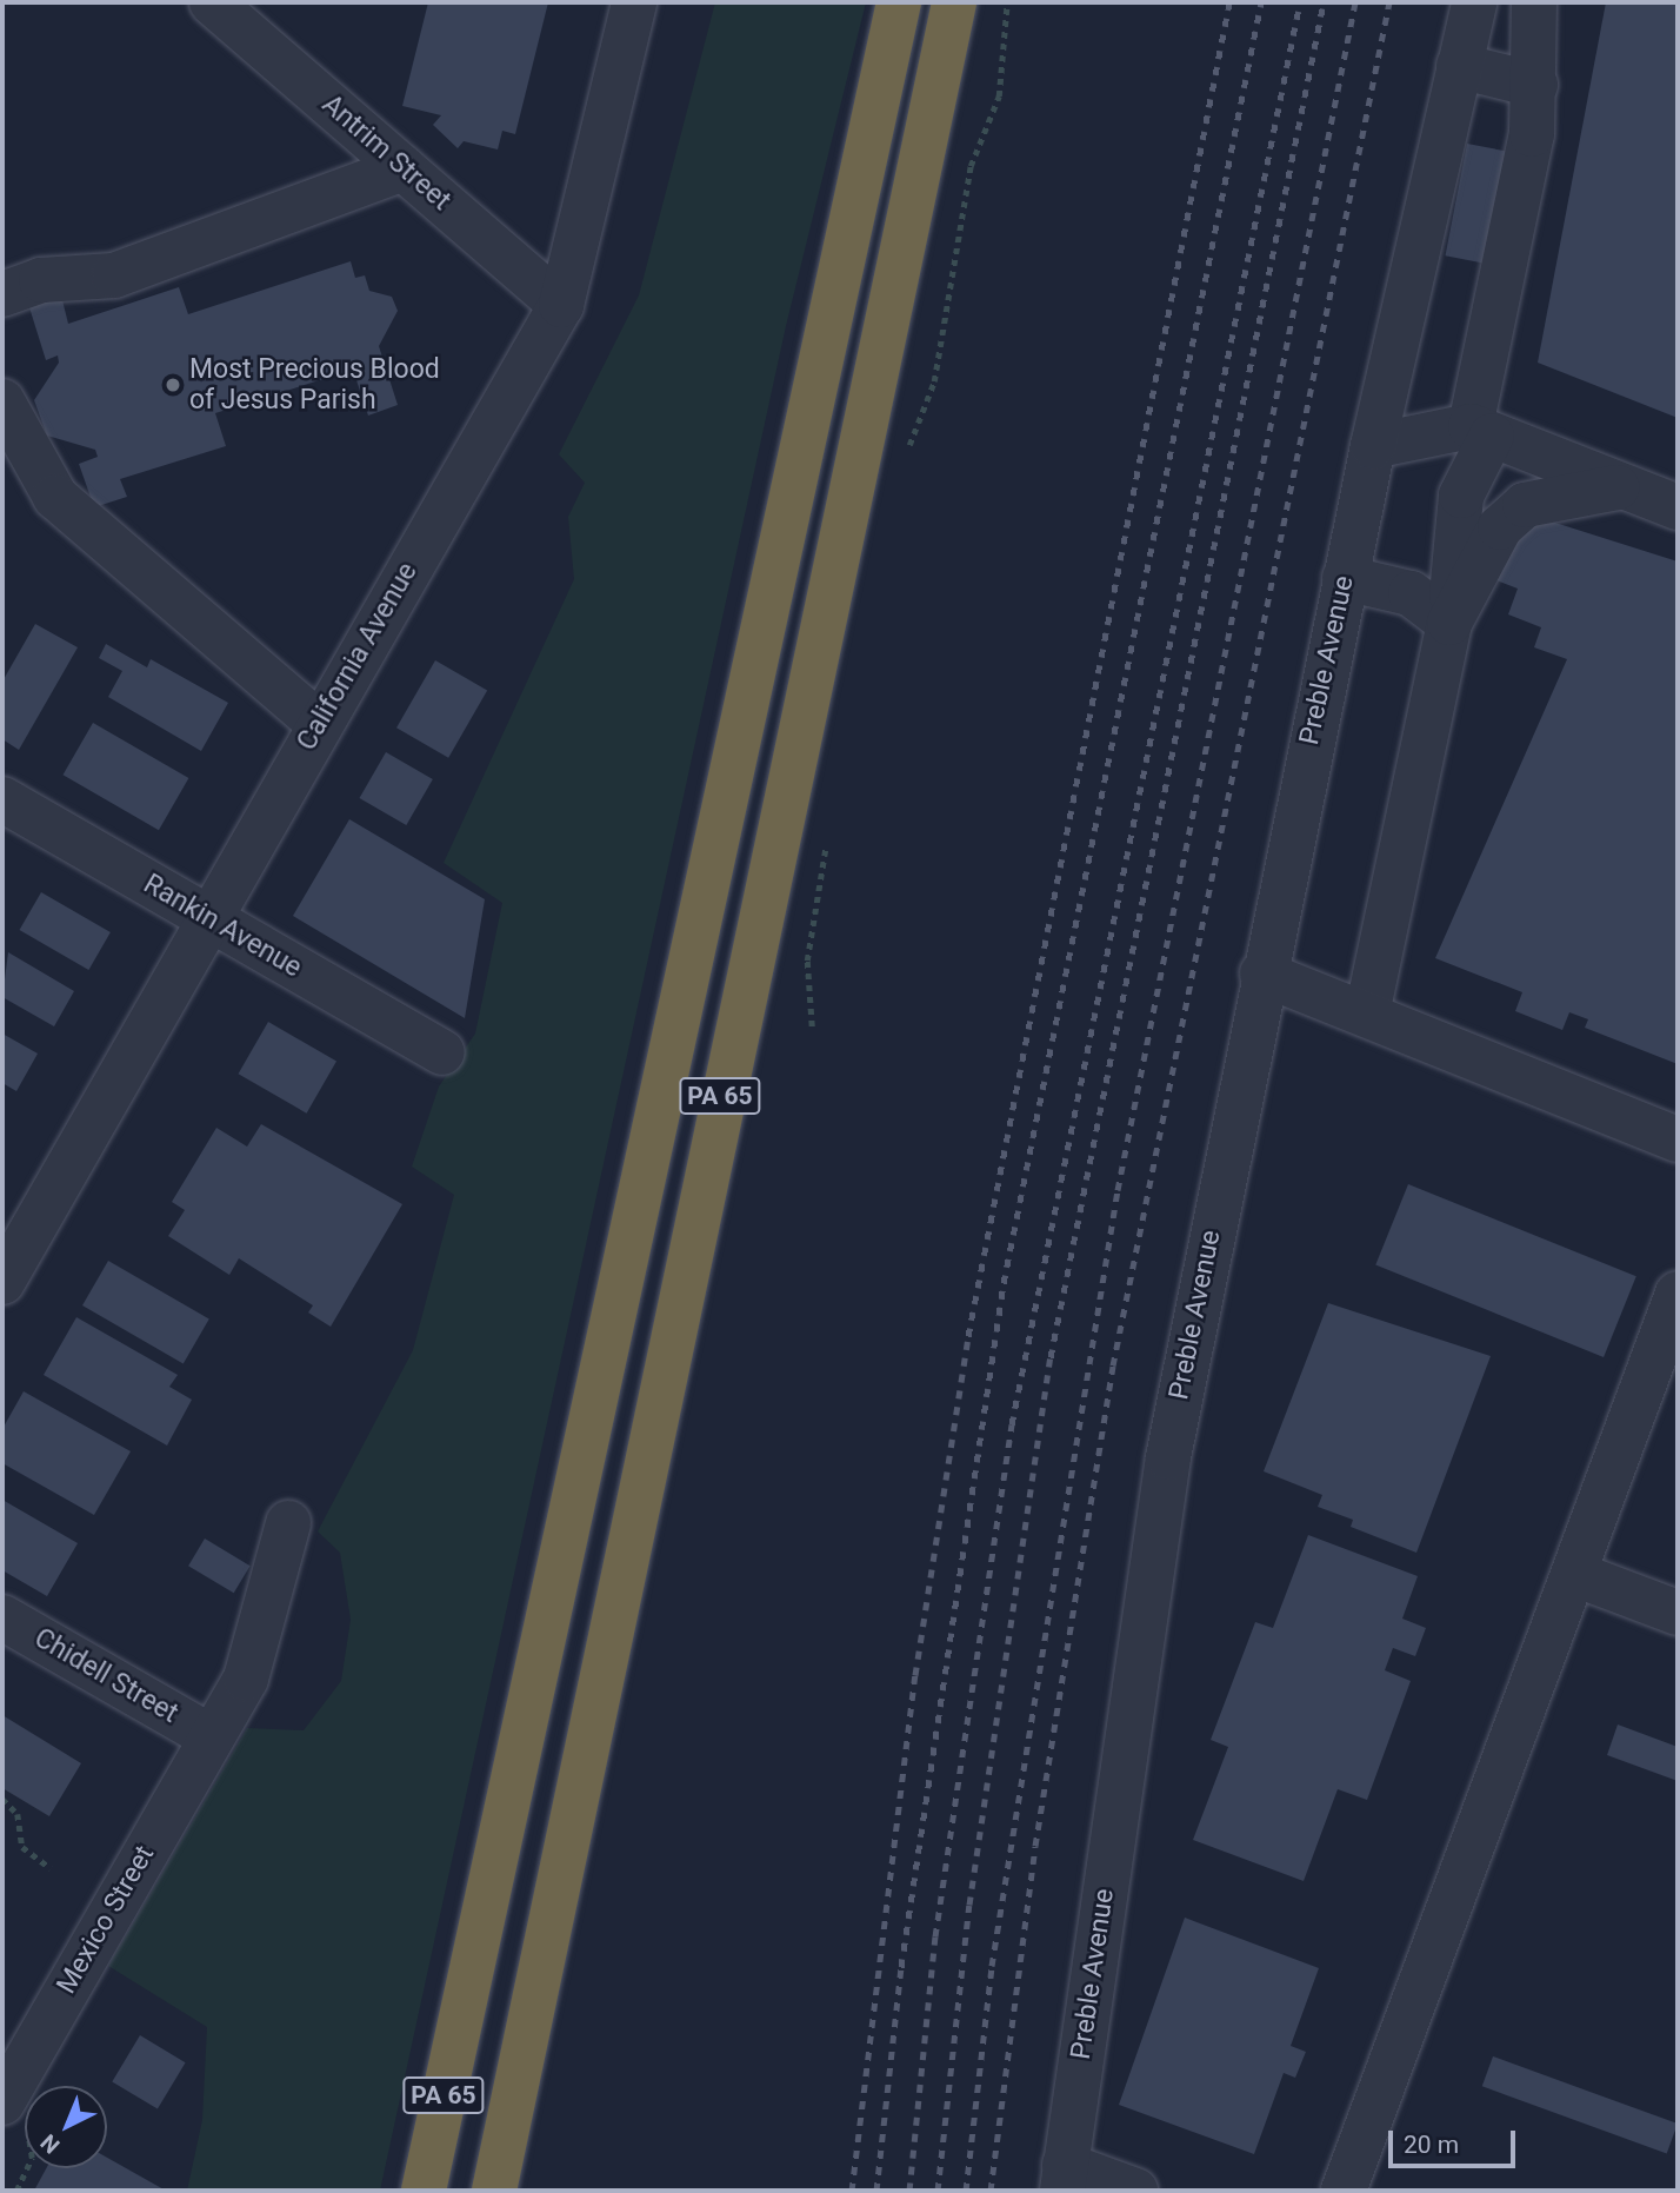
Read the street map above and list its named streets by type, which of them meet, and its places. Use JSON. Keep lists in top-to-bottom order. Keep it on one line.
{"streets":{"highway":["PA 65"],"street":["Antrim Street","California Avenue","Preble Avenue","Rankin Avenue","Chidell Street","Mexico Street"]},"crossings":[["Antrim Street","California Avenue"],["California Avenue","Rankin Avenue"],["Chidell Street","Mexico Street"]],"places":["Most Precious Blood of Jesus Parish"],"scale_bar":"20 m","north":"bottom left"}
